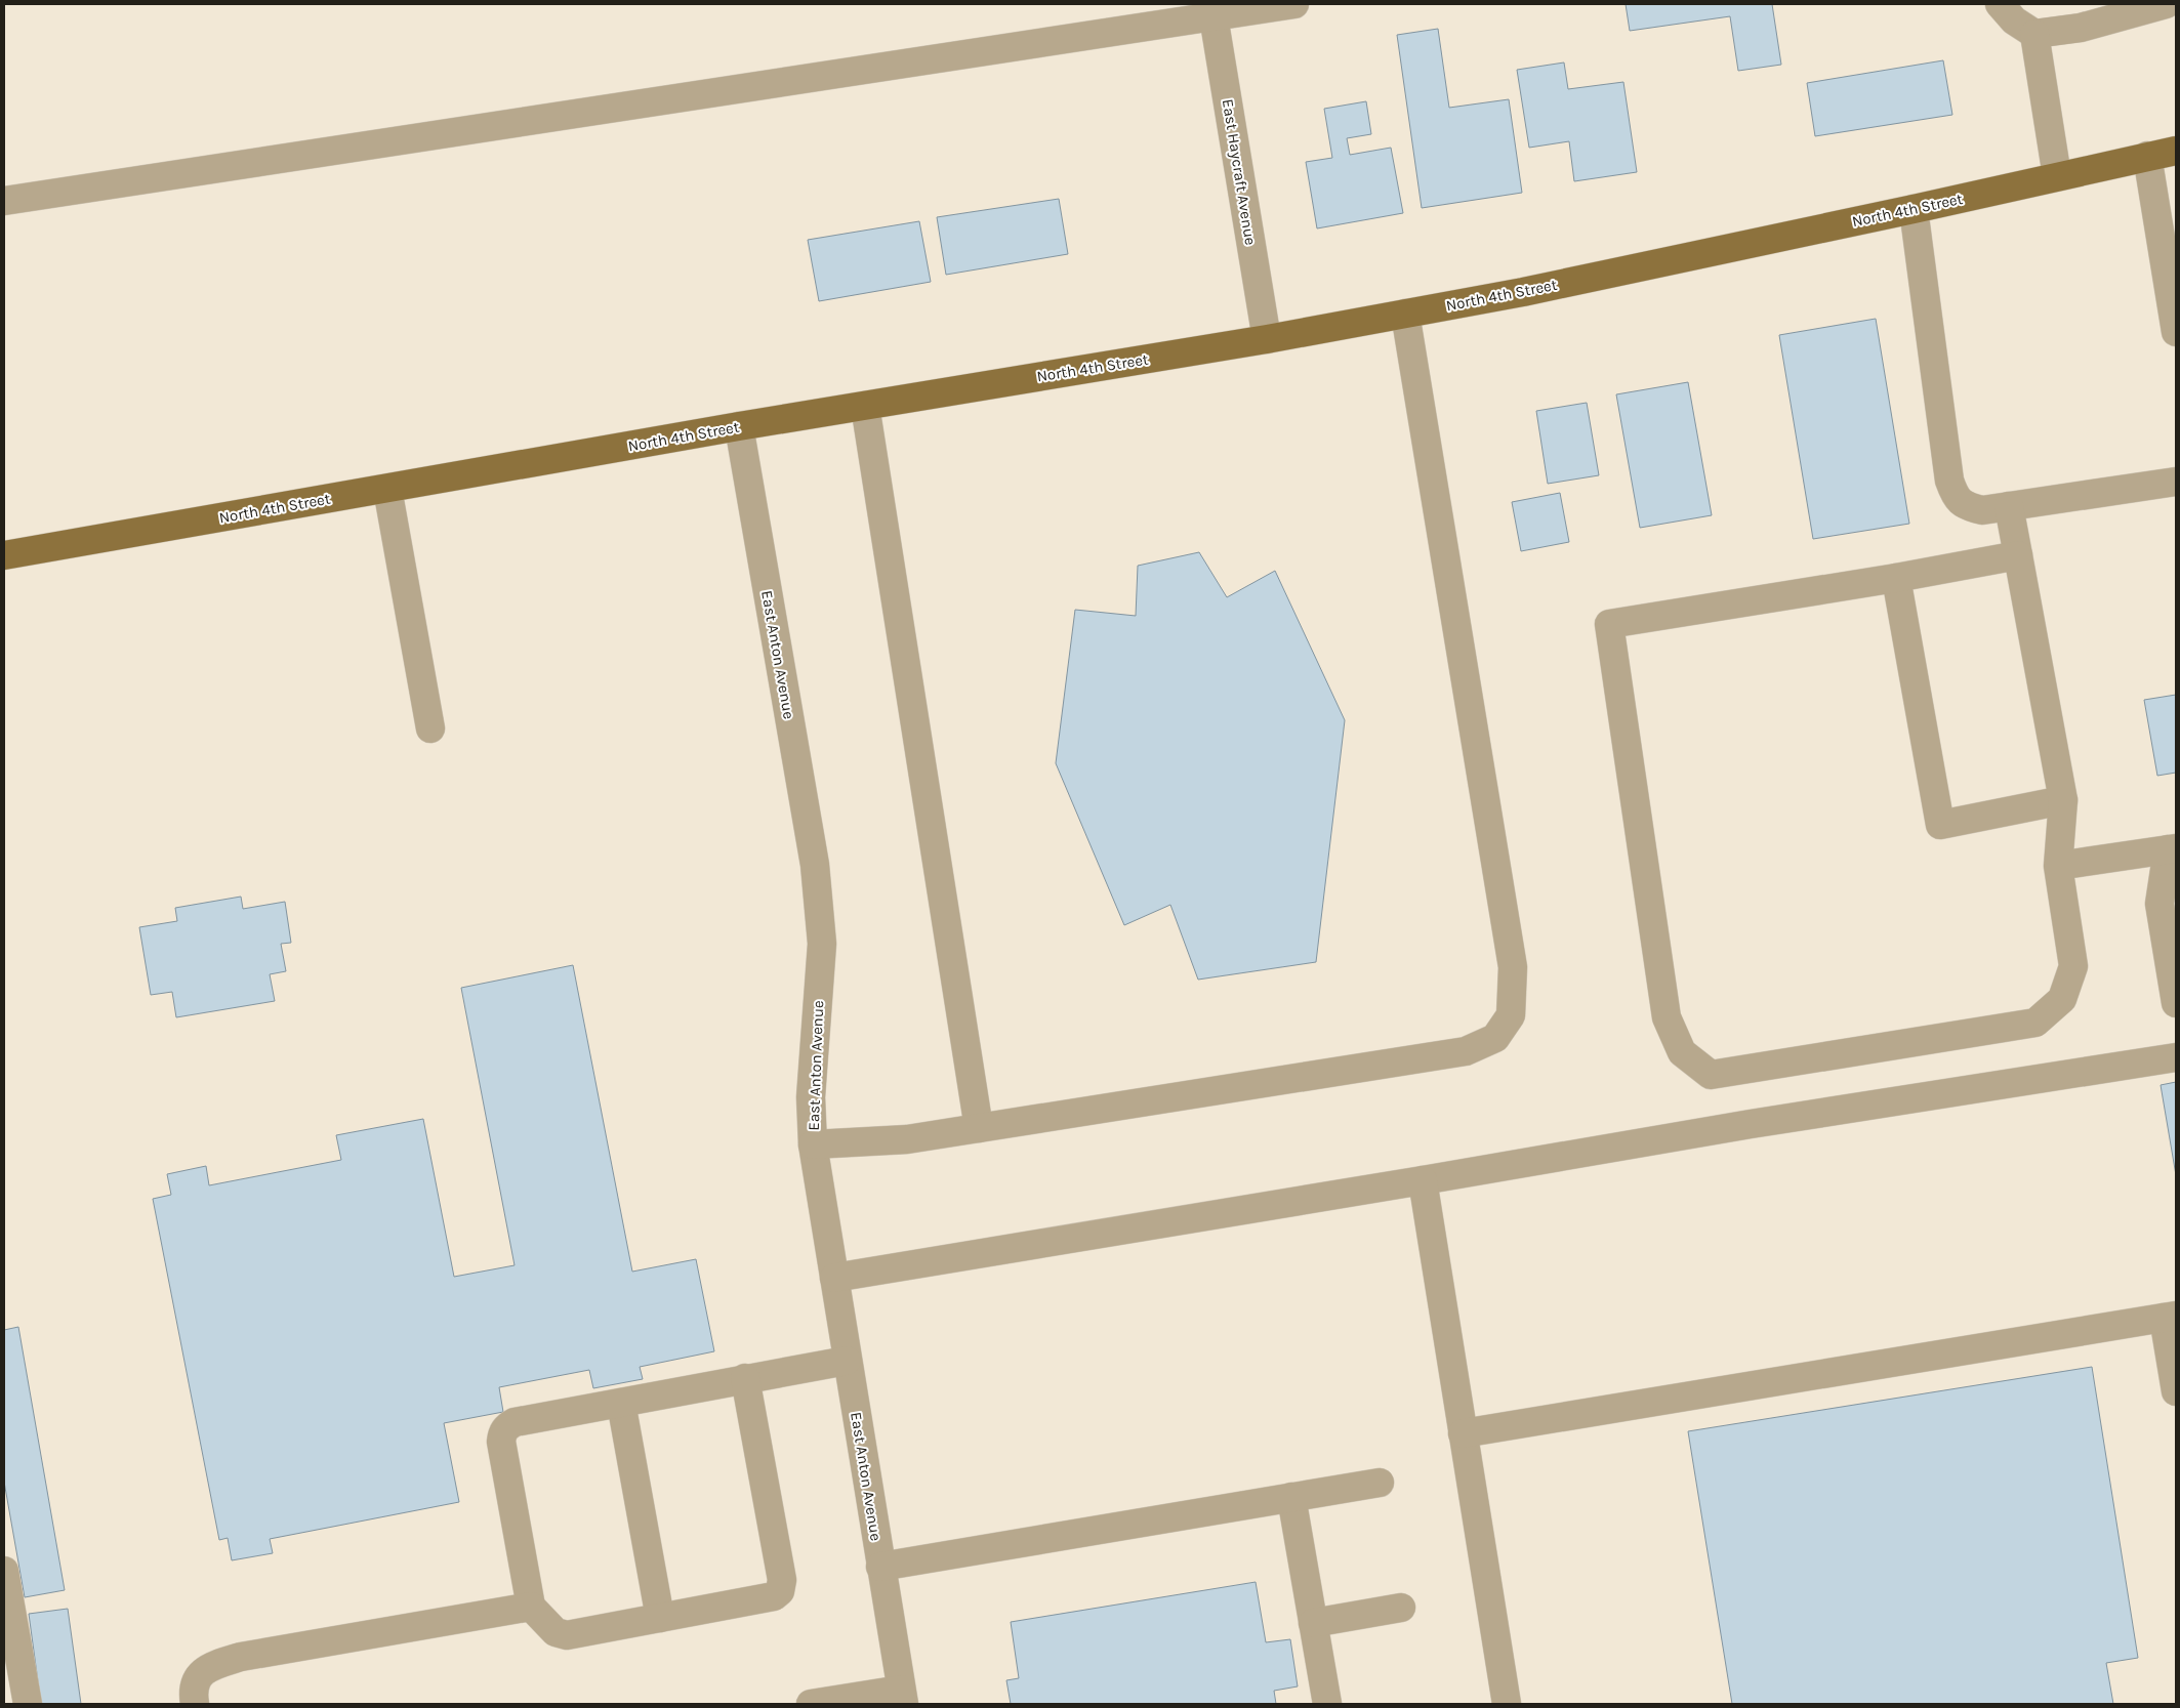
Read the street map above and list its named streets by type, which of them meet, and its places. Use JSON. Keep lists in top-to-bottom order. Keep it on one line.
{"streets":{"main road":["North 4th Street"],"street":["East Haycraft Avenue","East Anton Avenue"]},"crossings":[["East Haycraft Avenue","North 4th Street"],["North 4th Street","East Anton Avenue"]]}
